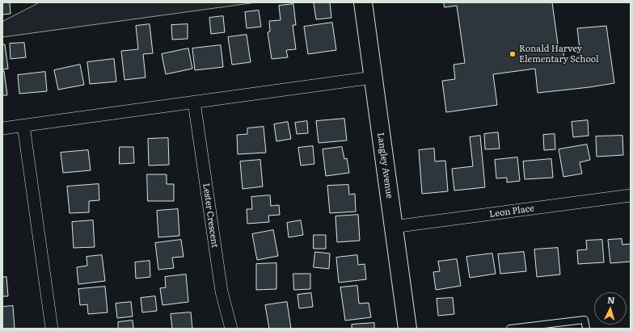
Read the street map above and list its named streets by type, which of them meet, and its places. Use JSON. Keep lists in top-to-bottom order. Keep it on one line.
{"streets":{"street":["Langley Avenue","Leon Place","Lester Crescent"]},"crossings":[["Langley Avenue","Leon Place"]],"places":["Ronald Harvey Elementary School"],"north":"top"}
